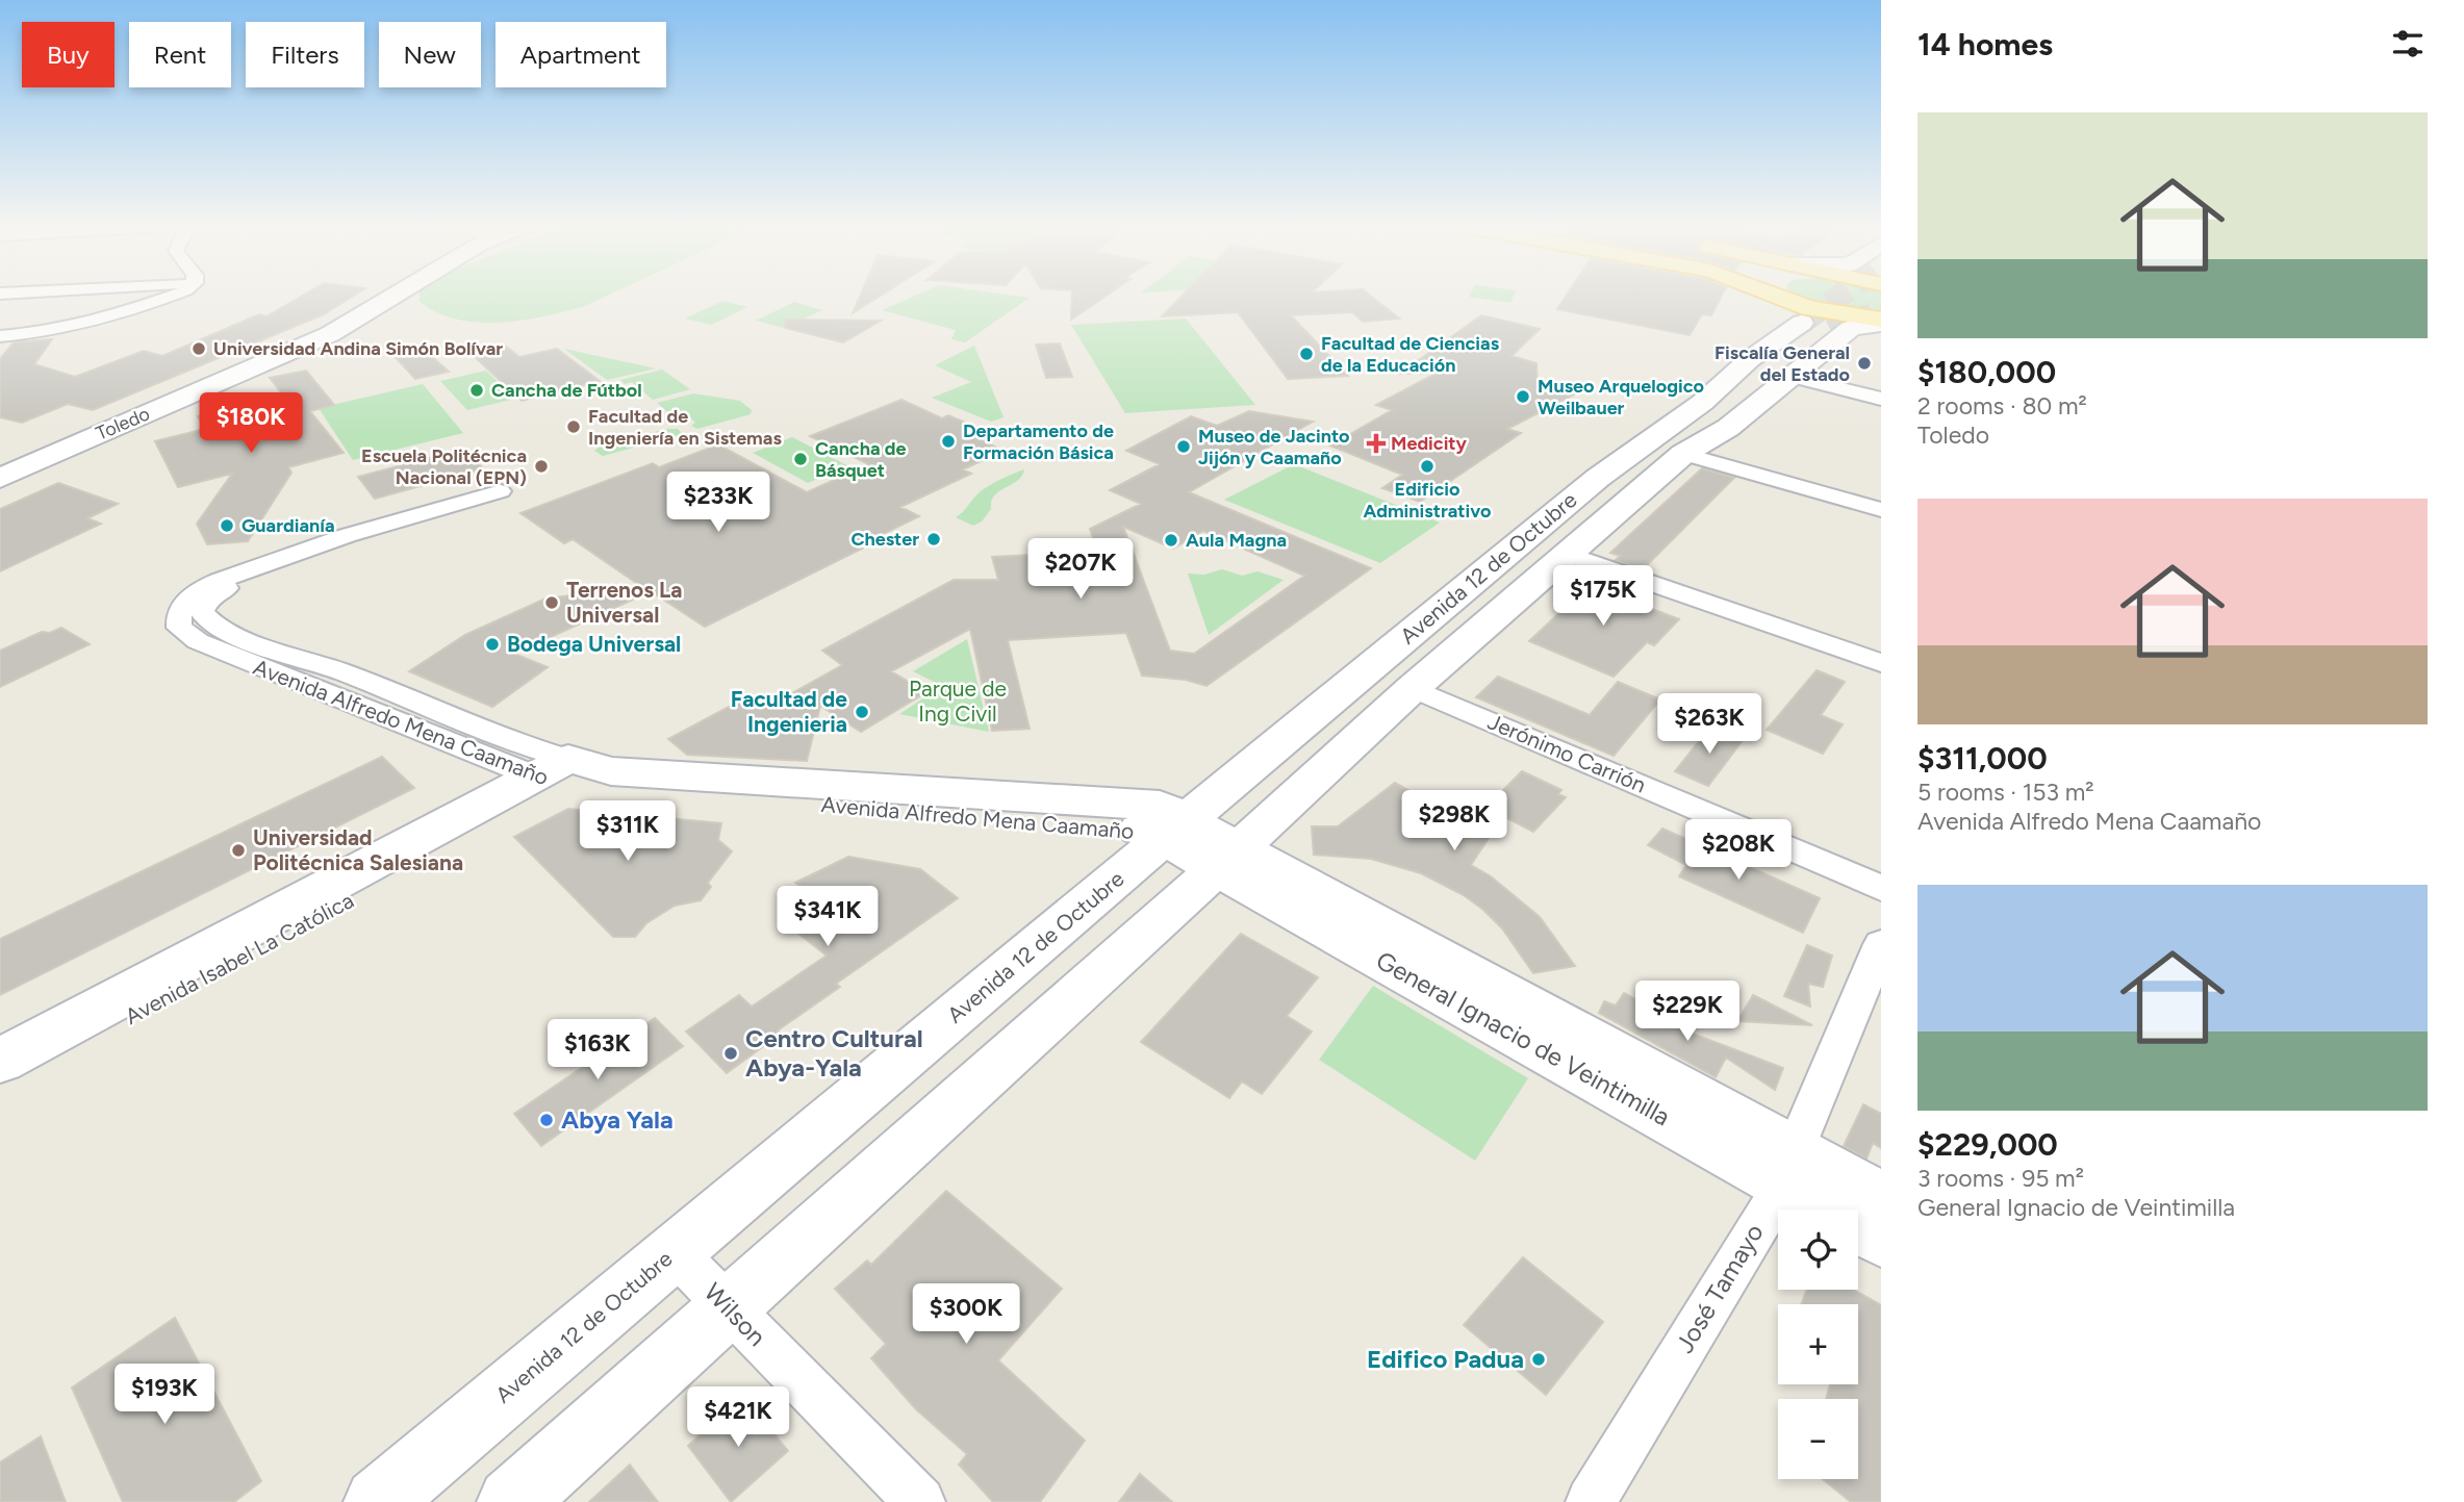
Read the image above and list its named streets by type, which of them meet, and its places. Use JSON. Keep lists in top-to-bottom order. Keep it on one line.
{"streets":{"main road":["Toledo","Avenida 12 de Octubre","Avenida Alfredo Mena Caamaño","Avenida Isabel La Católica","General Ignacio de Veintimilla"],"street":["Jerónimo Carrión","José Tamayo","Wilson"]},"crossings":[["Avenida 12 de Octubre","Avenida Alfredo Mena Caamaño"],["Avenida 12 de Octubre","Jerónimo Carrión"],["Avenida 12 de Octubre","General Ignacio de Veintimilla"],["Avenida 12 de Octubre","Wilson"],["Avenida Alfredo Mena Caamaño","Avenida Isabel La Católica"],["Avenida Alfredo Mena Caamaño","General Ignacio de Veintimilla"],["General Ignacio de Veintimilla","José Tamayo"]],"parks":["Parque de Ing Civil"],"places":{"other":["Universidad Andina Simón Bolívar","Facultad de Ciencias de la Educación","Fiscalía General del Estado","Cancha de Fútbol","Museo Arquelogico Weilbauer","Facultad de Ingeniería en Sistemas","Departamento de Formación Básica","Museo de Jacinto Jijón y Caamaño","Cancha de Básquet","Escuela Politécnica Nacional (EPN)","Edificio Administrativo","Guardianía","Chester","Aula Magna","Terrenos La Universal","Bodega Universal","Facultad de Ingenieria","Universidad Politécnica Salesiana","Centro Cultural Abya-Yala","Abya Yala","Edifico Padua"],"health":["Medicity"]},"page":{"heading":"14 homes","chip":["Buy","Rent","Filters","New","Apartment"],"list":[{"name":"$180,000","note":"2 rooms · 80 m² · Toledo"},{"name":"$311,000","note":"5 rooms · 153 m² · Avenida Alfredo Mena Caamaño"},{"name":"$229,000","note":"3 rooms · 95 m² · General Ignacio de Veintimilla"}],"price":["$180K","$233K","$207K","$175K","$263K","$298K","$311K","$208K","$341K","$229K","$163K","$300K","$193K","$421K"],"map_buttons":["+","−"]}}
